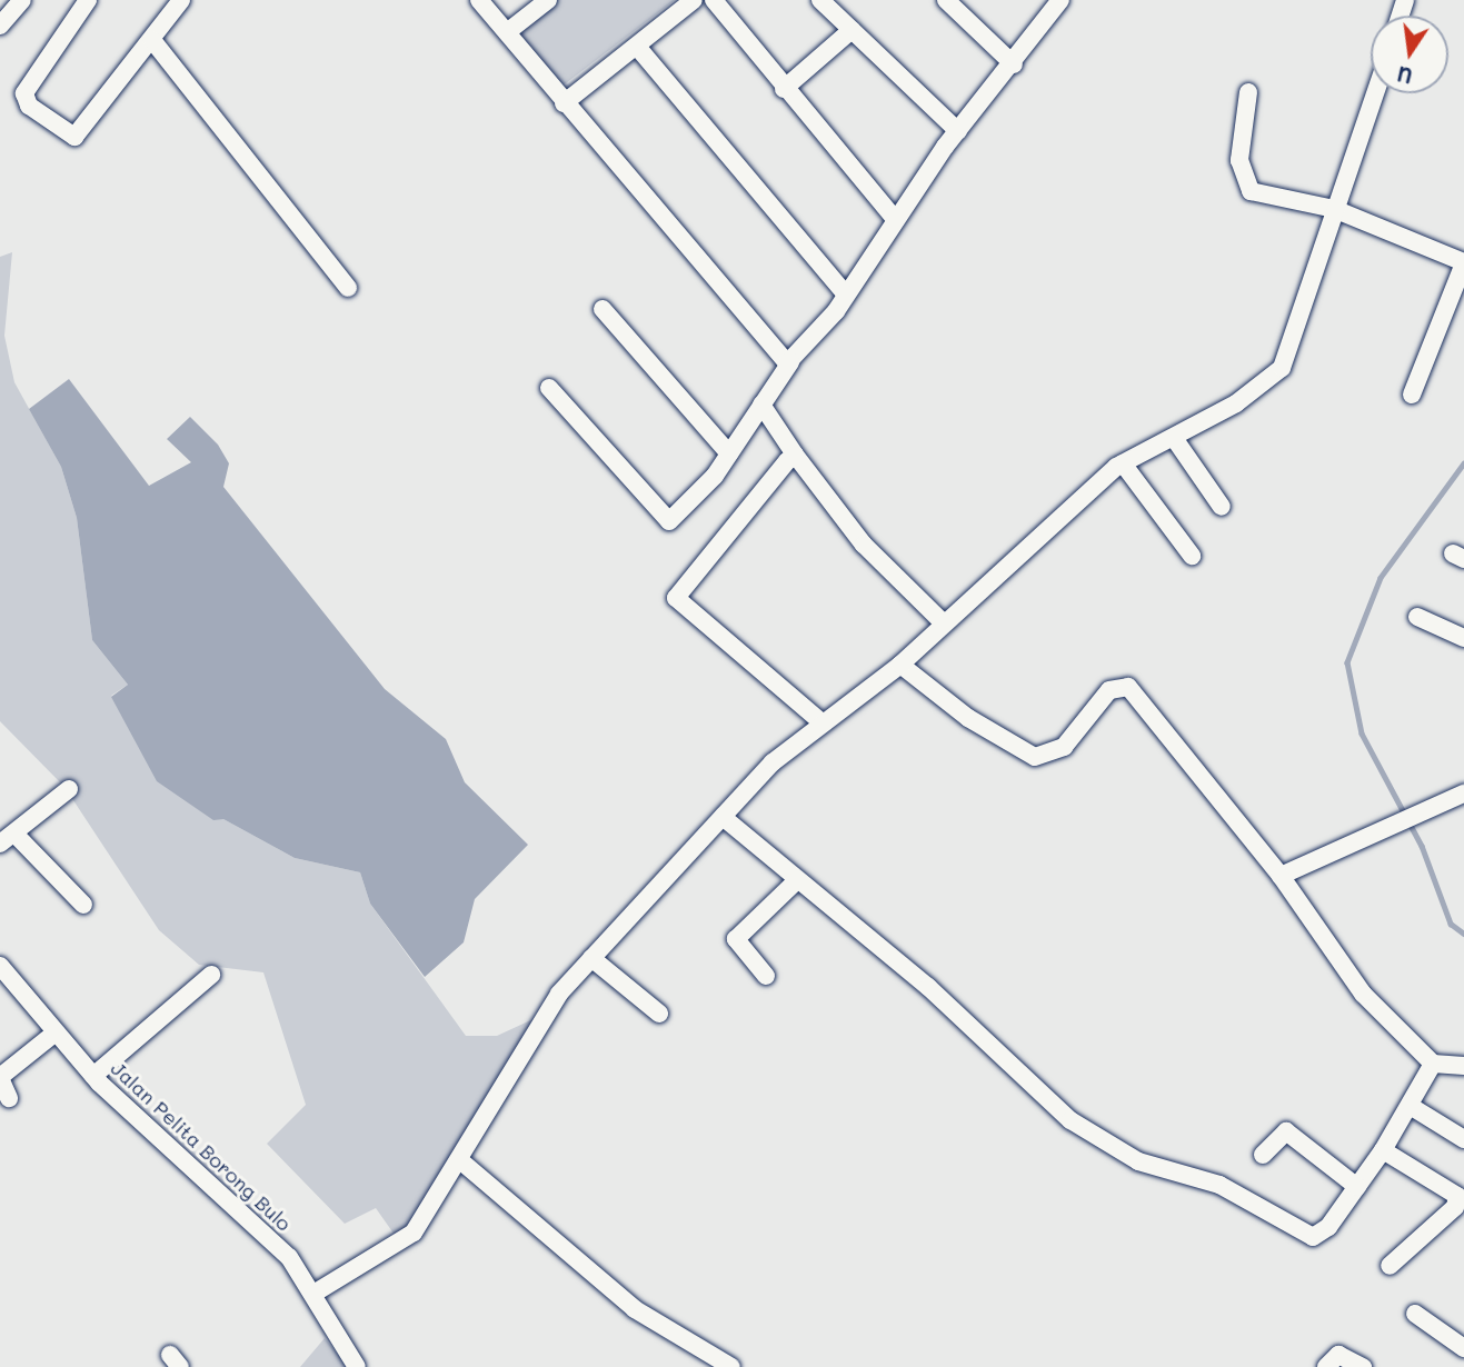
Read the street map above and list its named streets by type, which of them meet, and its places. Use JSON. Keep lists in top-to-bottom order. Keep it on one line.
{"streets":{"street":["Jalan Pelita Borong Bulo"]},"north":"bottom"}
